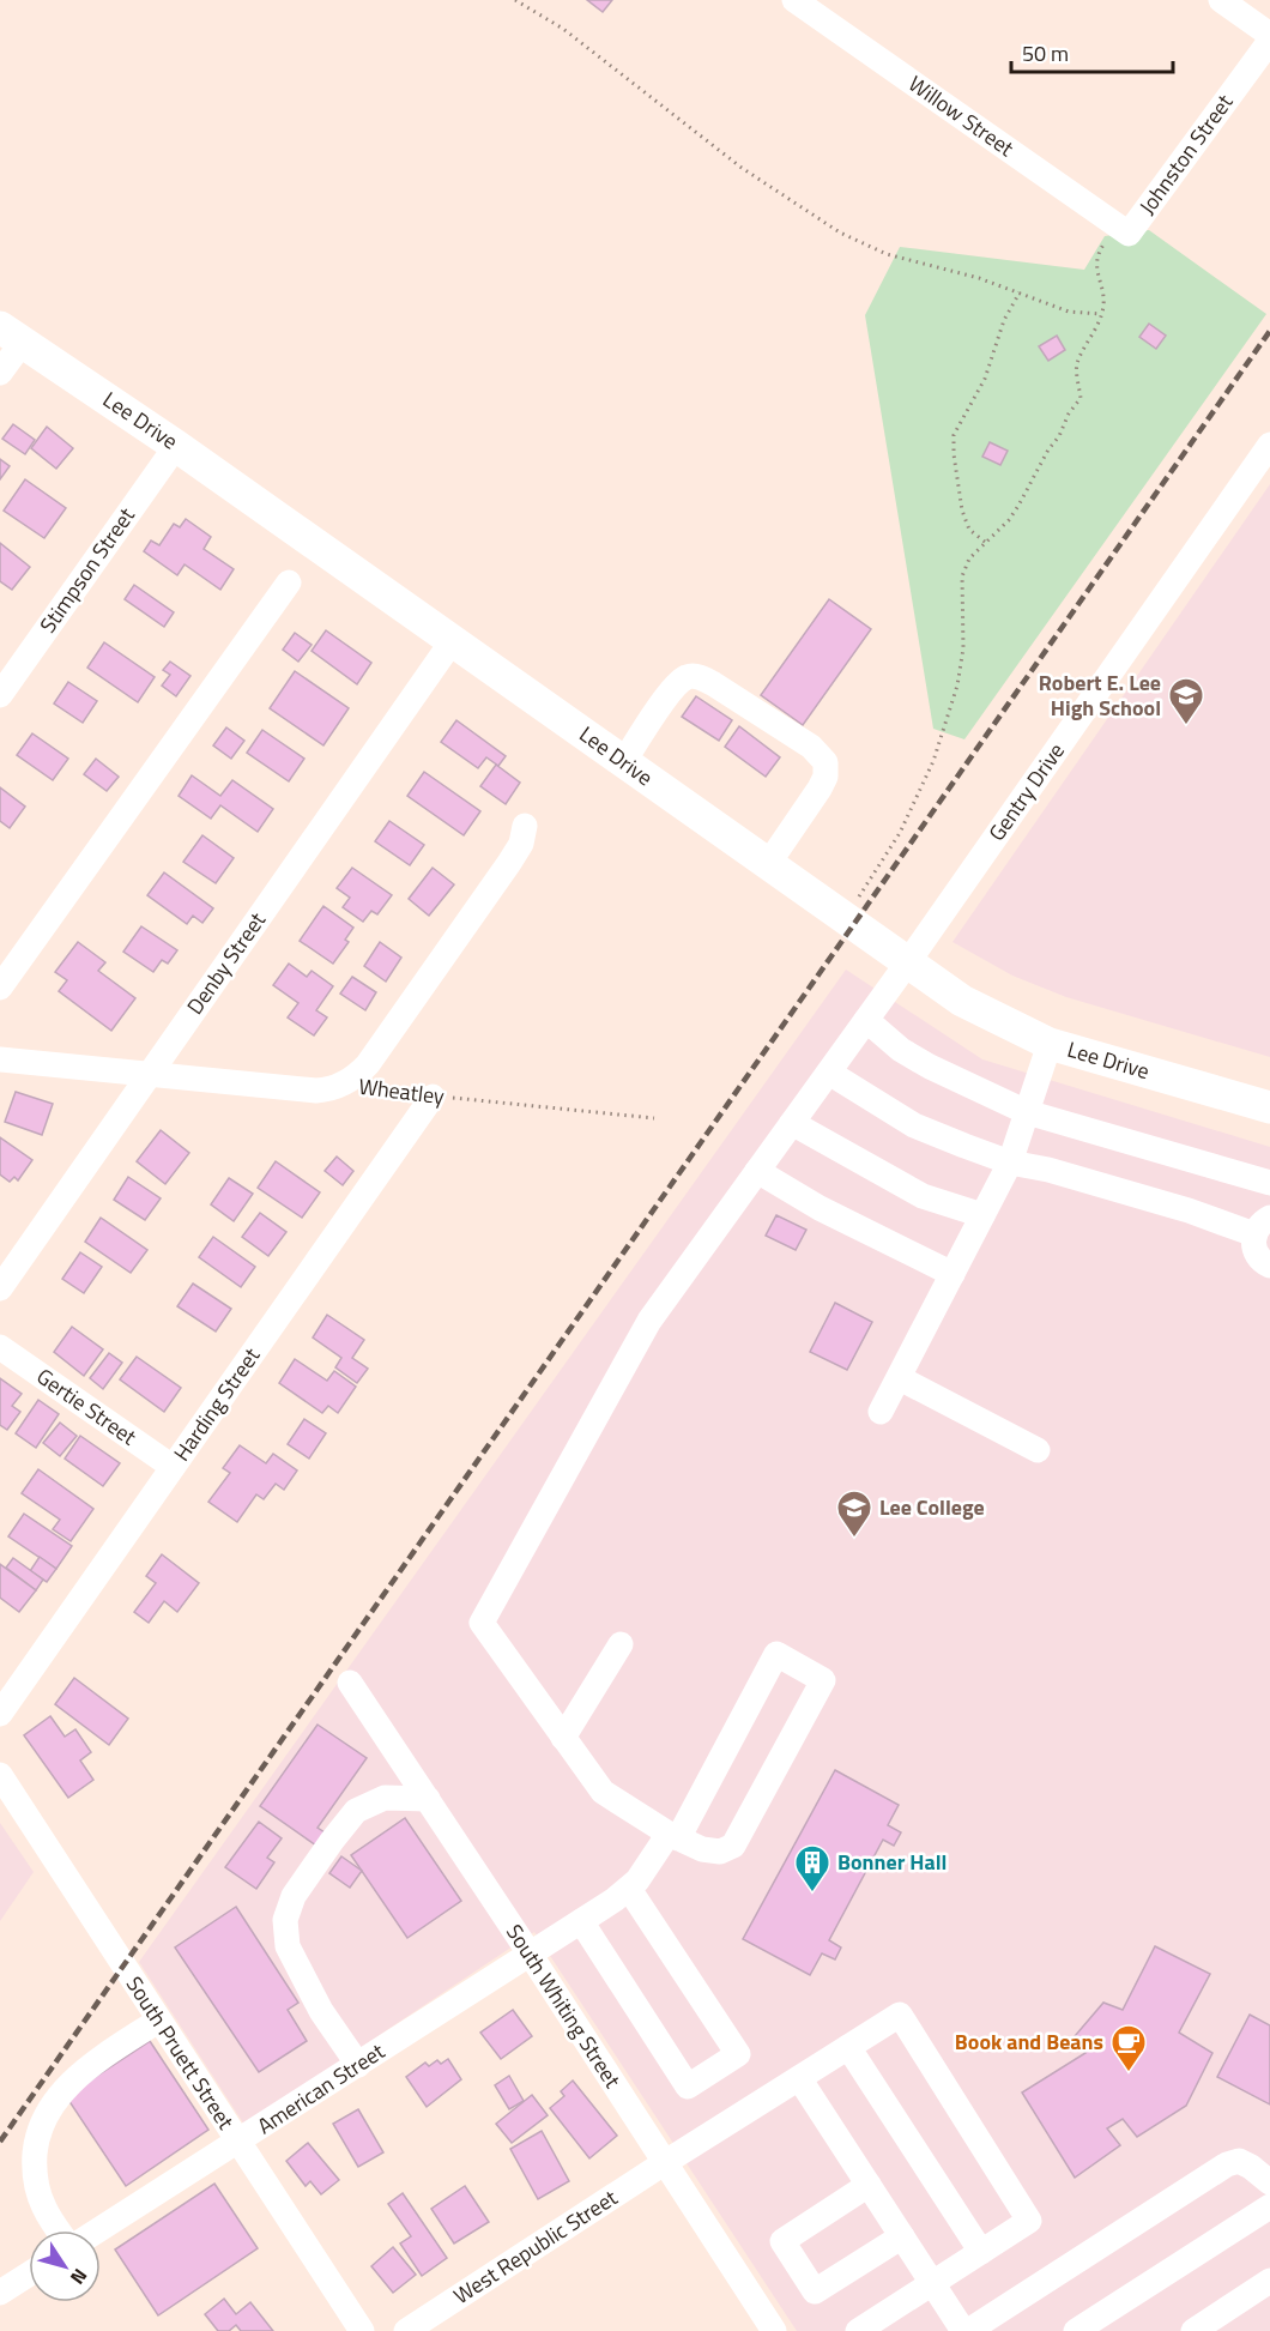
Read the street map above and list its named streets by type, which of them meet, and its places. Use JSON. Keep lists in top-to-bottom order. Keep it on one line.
{"streets":{"main road":["Lee Drive"],"street":["Willow Street","Johnston Street","Stimpson Street","Gentry Drive","Denby Street","Wheatley","Harding Street","Gertie Street","South Whiting Street","South Pruett Street","American Street","West Republic Street"]},"crossings":[["Willow Street","Johnston Street"],["Lee Drive","Stimpson Street"],["Lee Drive","Gentry Drive"],["Lee Drive","Denby Street"],["Denby Street","Wheatley"],["Wheatley","Harding Street"],["Harding Street","Gertie Street"],["South Whiting Street","American Street"],["South Whiting Street","West Republic Street"],["South Pruett Street","American Street"]],"places":{"school or university":["Robert E. Lee High School","Lee College"],"building":["Bonner Hall"],"cafe":["Book and Beans"]},"scale_bar":"50 m","north":"bottom right"}
